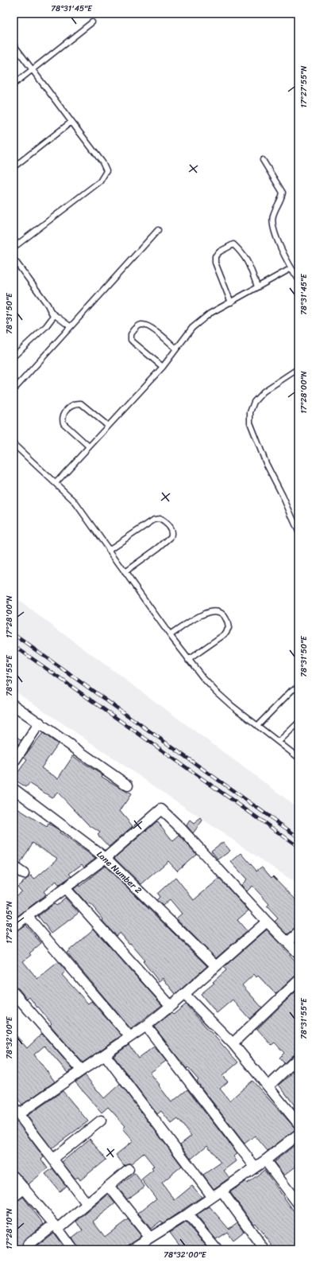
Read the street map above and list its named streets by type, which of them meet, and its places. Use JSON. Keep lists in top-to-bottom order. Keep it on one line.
{"streets":{"street":["Lane Number 2"]},"coordinates":["78°31'45\"E","17°27'55\"N","78°31'50\"E","17°28'00\"N","78°31'55\"E","17°28'05\"N","78°32'00\"E","17°28'10\"N"]}
